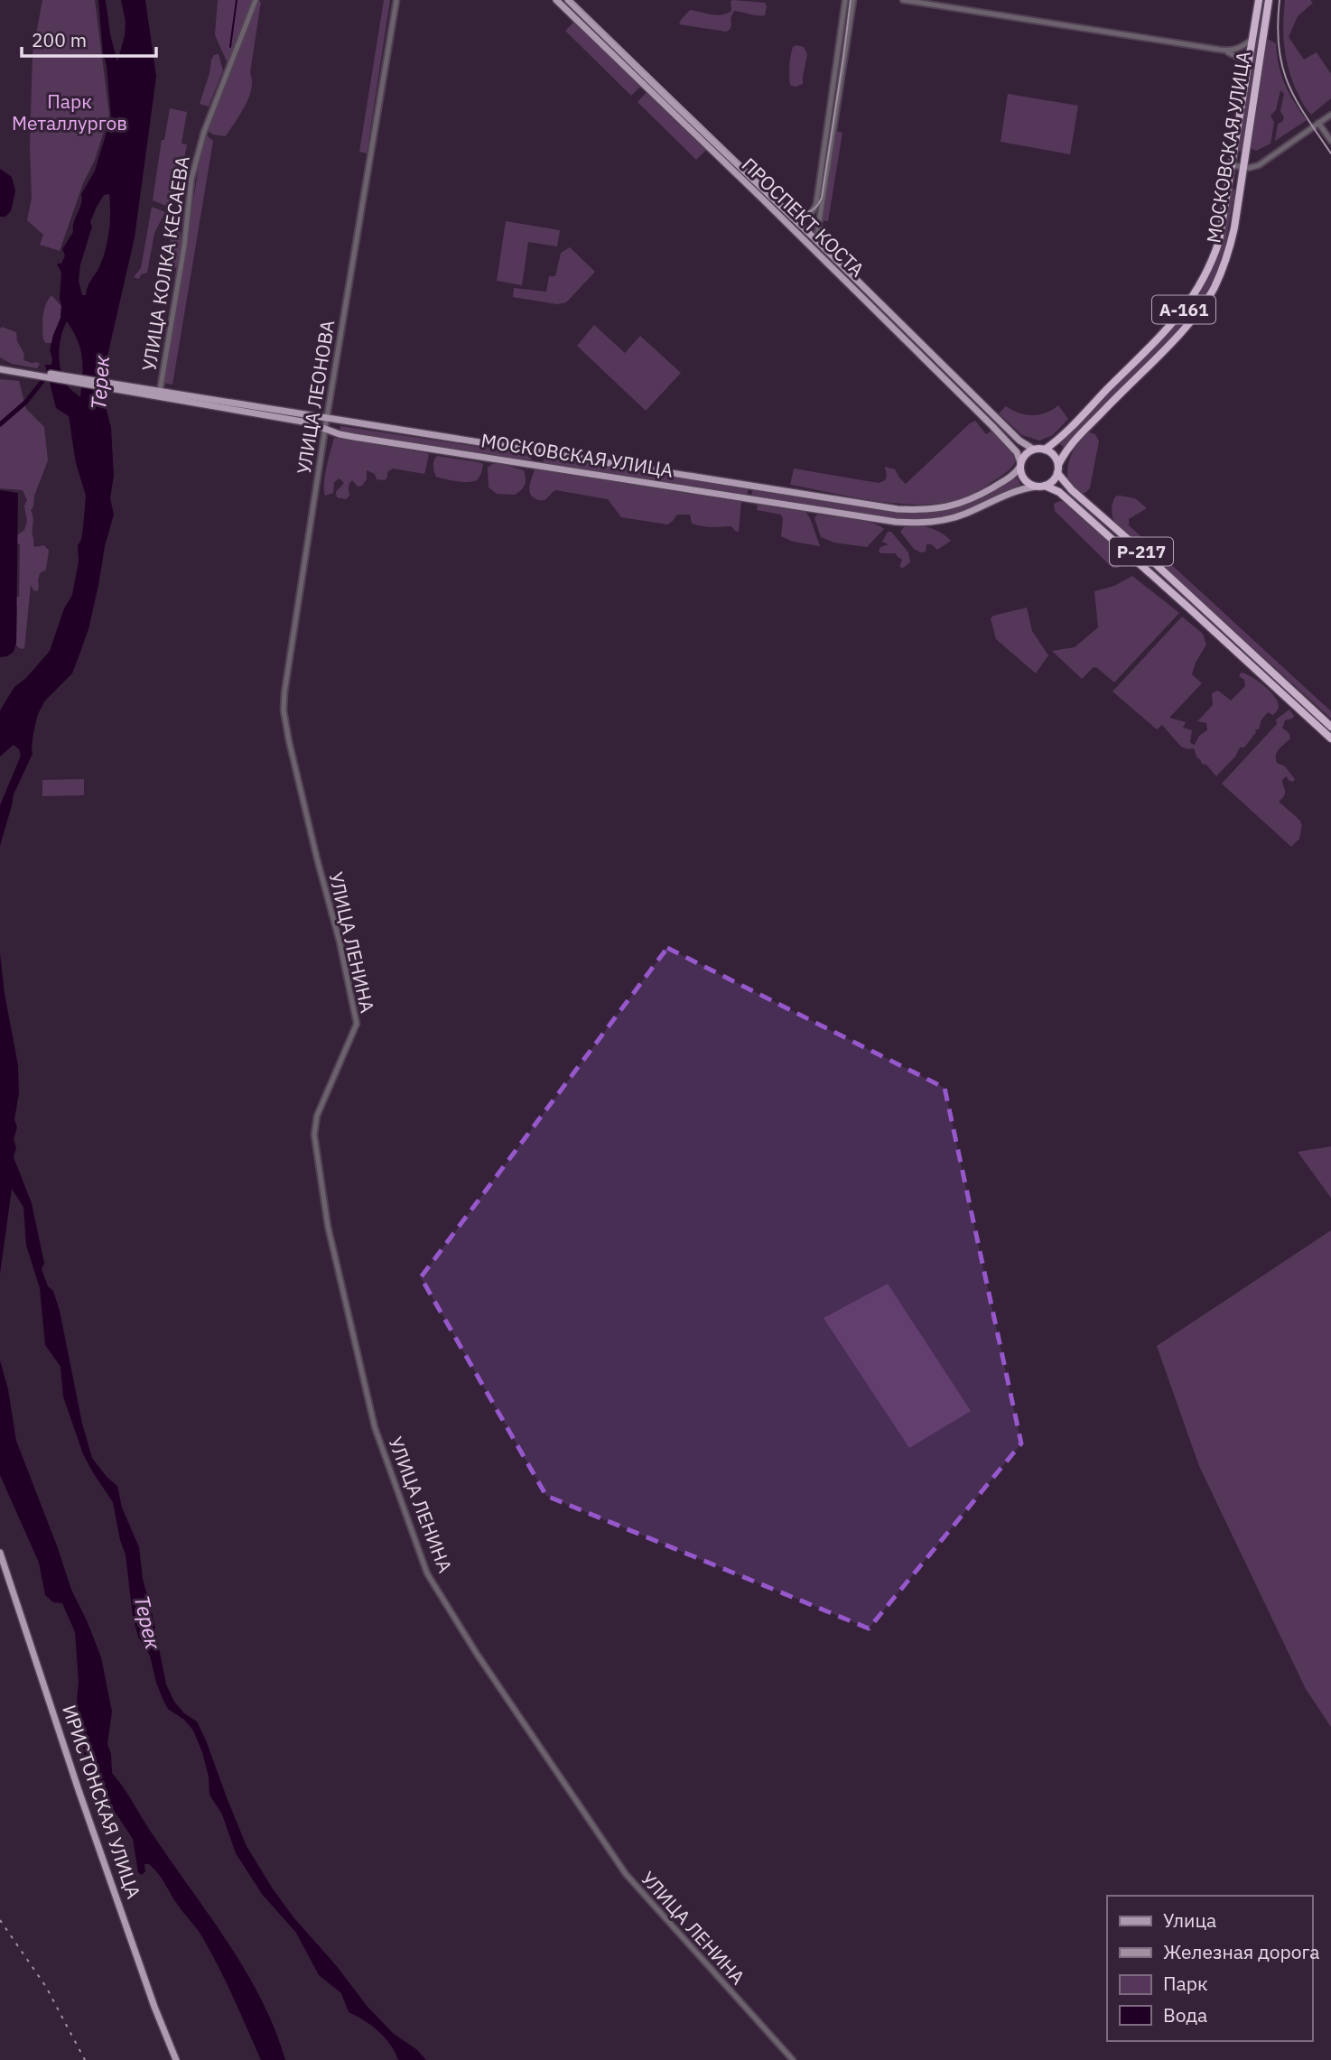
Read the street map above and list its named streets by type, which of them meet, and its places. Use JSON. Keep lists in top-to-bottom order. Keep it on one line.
{"streets":{"highway":["МОСКОВСКАЯ УЛИЦА","А-161","Р-217"],"main road":["ПРОСПЕКТ КОСТА","ИРИСТОНСКАЯ УЛИЦА"],"street":["УЛИЦА КОЛКА КЕСАЕВА","УЛИЦА ЛЕОНОВА","УЛИЦА ЛЕНИНА"]},"crossings":[["МОСКОВСКАЯ УЛИЦА","ПРОСПЕКТ КОСТА"],["МОСКОВСКАЯ УЛИЦА","УЛИЦА КОЛКА КЕСАЕВА"],["МОСКОВСКАЯ УЛИЦА","УЛИЦА ЛЕОНОВА"],["МОСКОВСКАЯ УЛИЦА","Р-217"],["ПРОСПЕКТ КОСТА","Р-217"],["УЛИЦА ЛЕОНОВА","УЛИЦА ЛЕНИНА"]],"water":["Терек"],"parks":["Парк Металлургов"],"legend":["Улица","Железная дорога","Парк","Вода"],"scale_bar":"200 m"}
